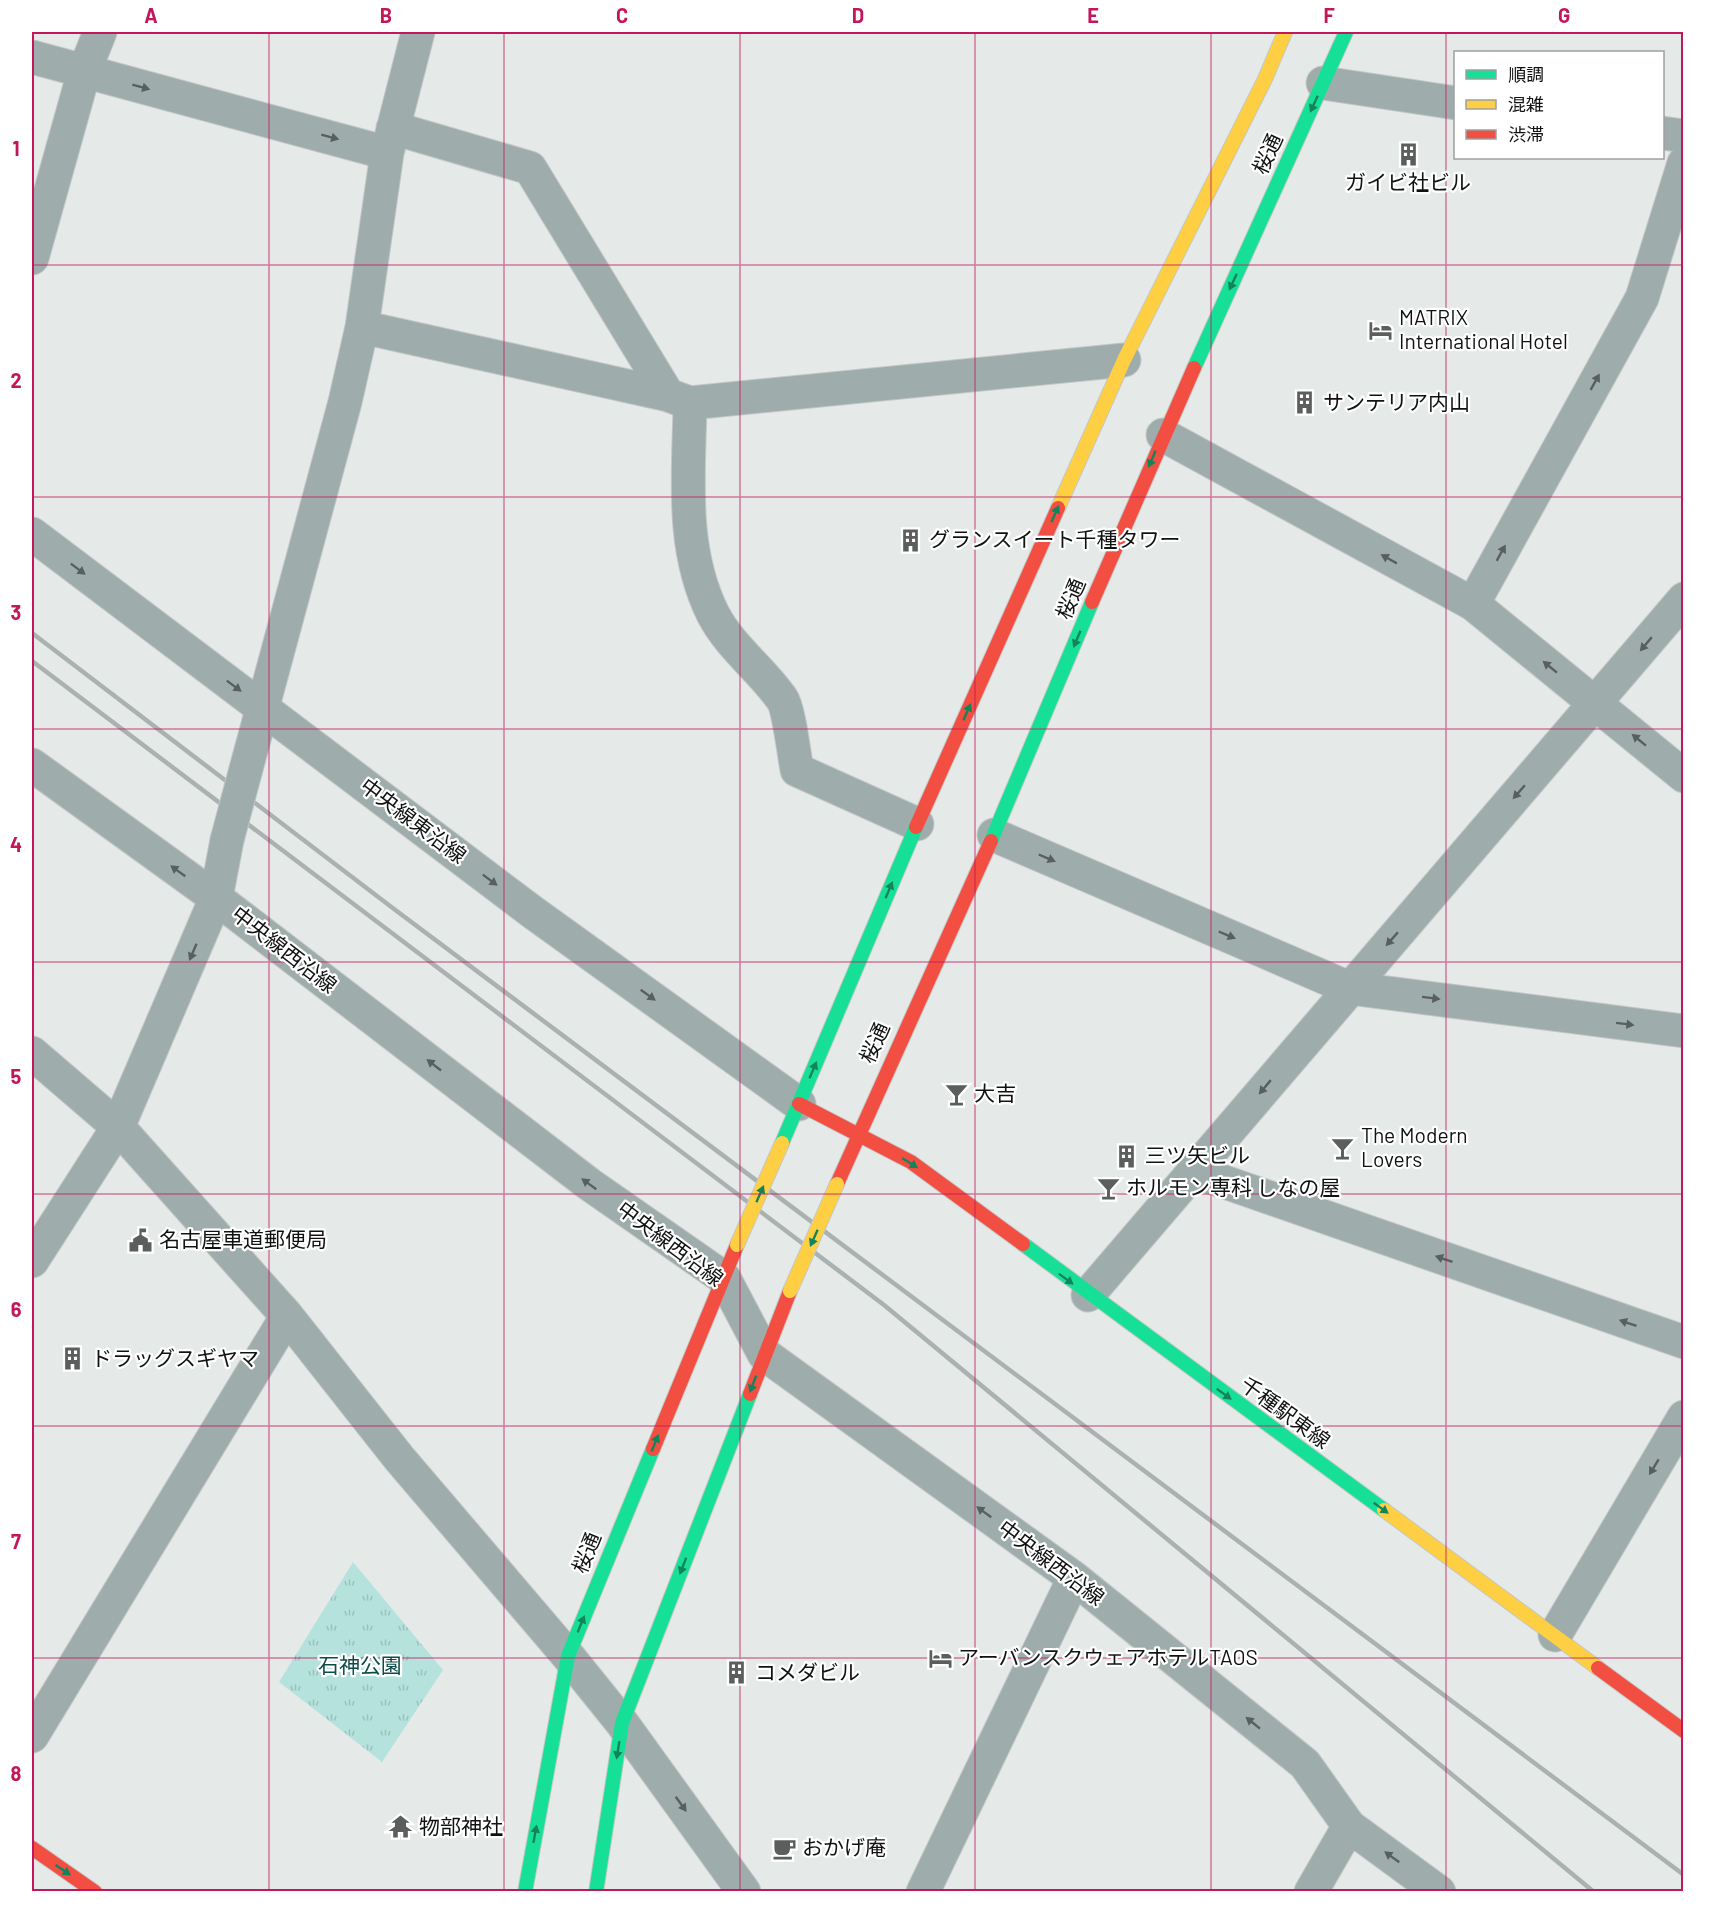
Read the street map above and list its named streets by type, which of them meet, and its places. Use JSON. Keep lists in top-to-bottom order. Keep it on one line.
{"streets":{"street":["桜通","中央線東沿線","中央線西沿線","千種駅東線"]},"crossings":[["桜通","中央線東沿線"],["桜通","中央線西沿線"],["桜通","千種駅東線"],["中央線東沿線","千種駅東線"]],"one_way":["中央線東沿線","中央線西沿線","千種駅東線"],"parks":["石神公園"],"places":{"building":["ガイビ社ビル","サンテリア内山","グランスイート千種タワー","三ツ矢ビル","ドラッグスギヤマ","コメダビル"],"hotel":["MATRIX International Hotel","アーバンスクウェアホテルTAOS"],"bar":["大吉","The Modern Lovers","ホルモン専科 しなの屋"],"public building":["名古屋車道郵便局"],"temple":["物部神社"],"cafe":["おかげ庵"]},"legend":["順調","混雑","渋滞"],"grid":{"columns":["A","B","C","D","E","F","G"],"rows":["1","2","3","4","5","6","7","8"]}}
